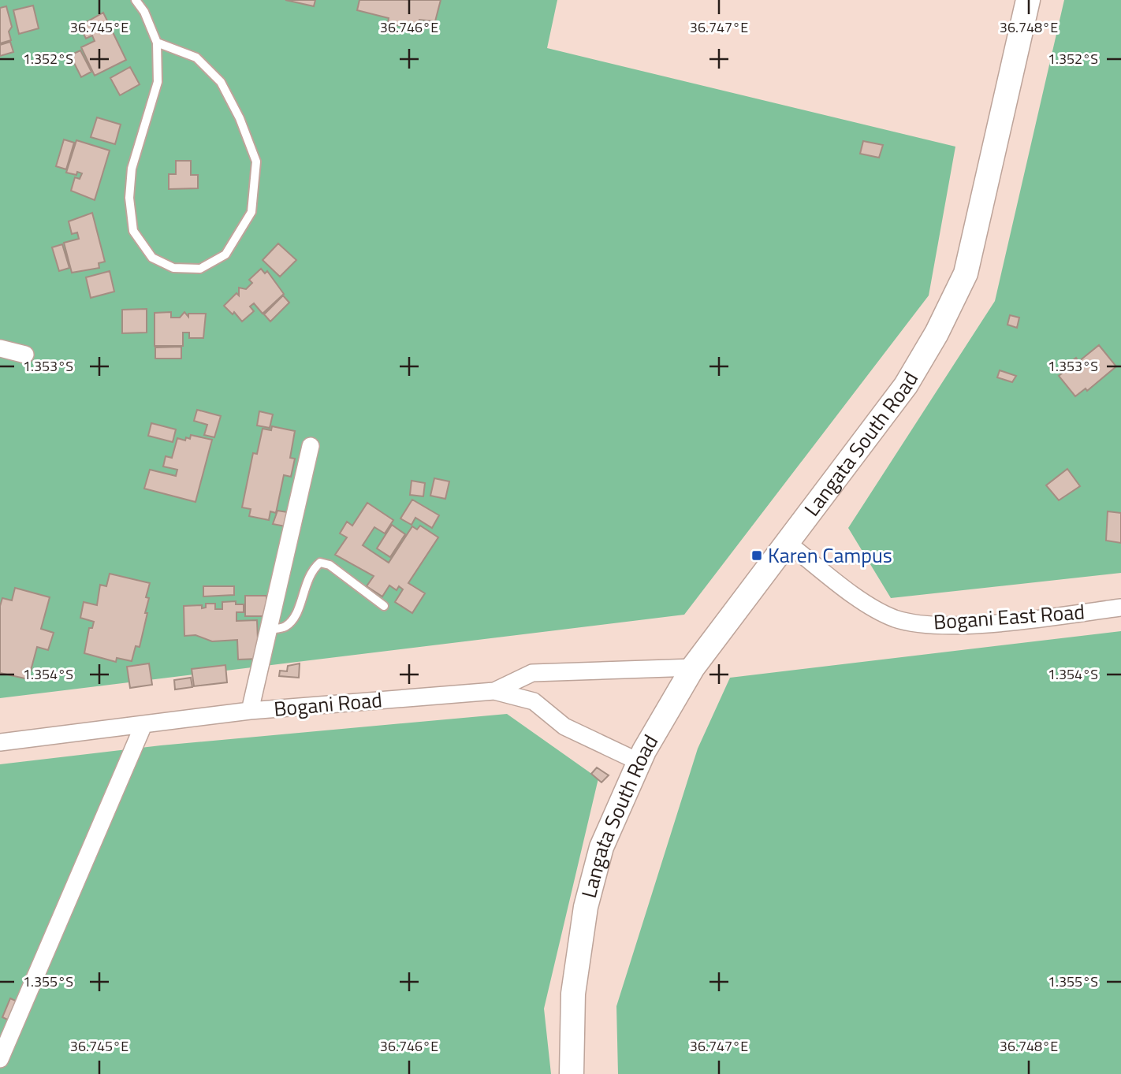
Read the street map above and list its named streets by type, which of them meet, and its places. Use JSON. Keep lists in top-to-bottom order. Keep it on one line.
{"streets":{"street":["Langata South Road","Bogani East Road","Bogani Road"]},"crossings":[["Langata South Road","Bogani East Road"],["Langata South Road","Bogani Road"]],"places":{"transit":["Karen Campus"]},"coordinates":["36.745°E","36.746°E","36.747°E","36.748°E","1.352°S","1.353°S","1.354°S","1.355°S"]}
